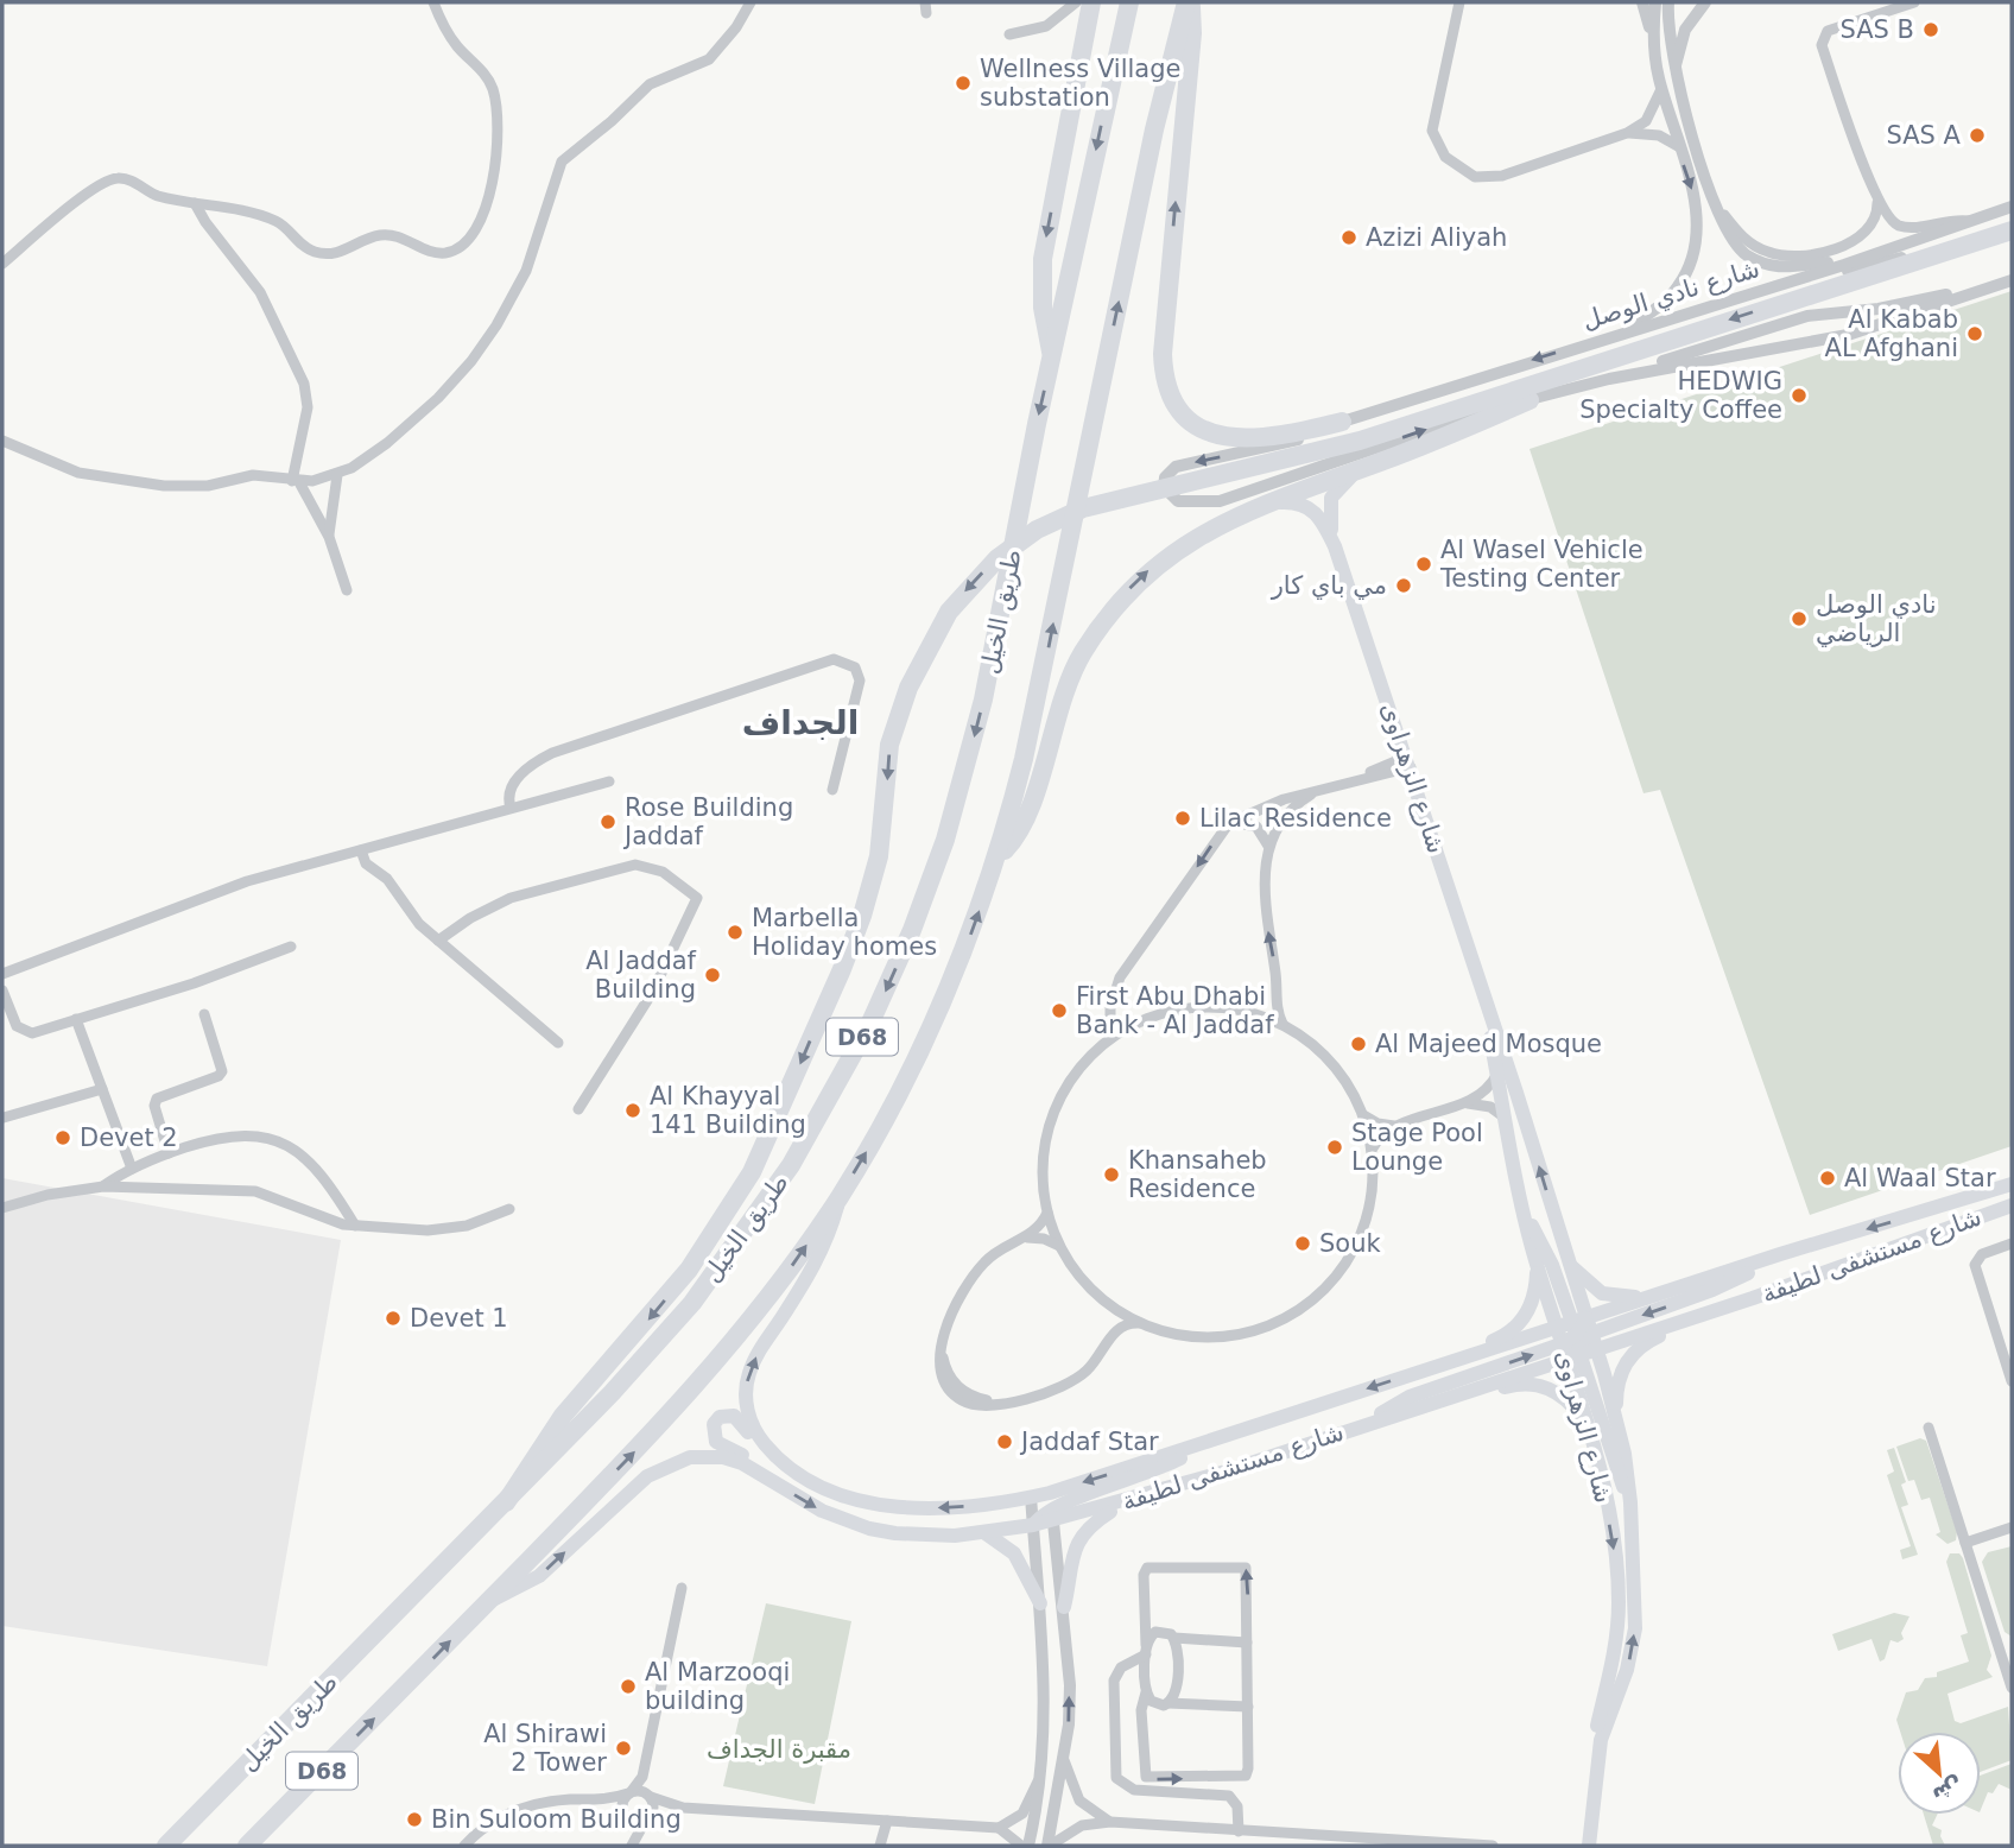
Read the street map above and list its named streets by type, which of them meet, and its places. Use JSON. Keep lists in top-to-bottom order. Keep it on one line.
{"streets":{"highway":["طريق الخيل","D68"],"main road":["شارع الزهراوى","شارع مستشفى لطيفة"],"street":["شارع نادي الوصل"]},"crossings":[["شارع الزهراوى","شارع مستشفى لطيفة"],["D68","شارع مستشفى لطيفة"]],"districts":["الجداف"],"parks":["مقبرة الجداف"],"places":["SAS B","Wellness Village substation","SAS A","Azizi Aliyah","Al Kabab AL Afghani","HEDWIG Specialty Coffee","Al Wasel Vehicle Testing Center","مي باي كار","نادي الوصل الرياضي","Lilac Residence","Rose Building Jaddaf","Marbella Holiday homes","Al Jaddaf Building","First Abu Dhabi Bank - Al Jaddaf","Al Majeed Mosque","Al Khayyal 141 Building","Devet 2","Stage Pool Lounge","Khansaheb Residence","Al Waal Star","Souk","Devet 1","Jaddaf Star","Al Marzooqi building","Al Shirawi 2 Tower","Bin Suloom Building"],"north":"bottom right"}
